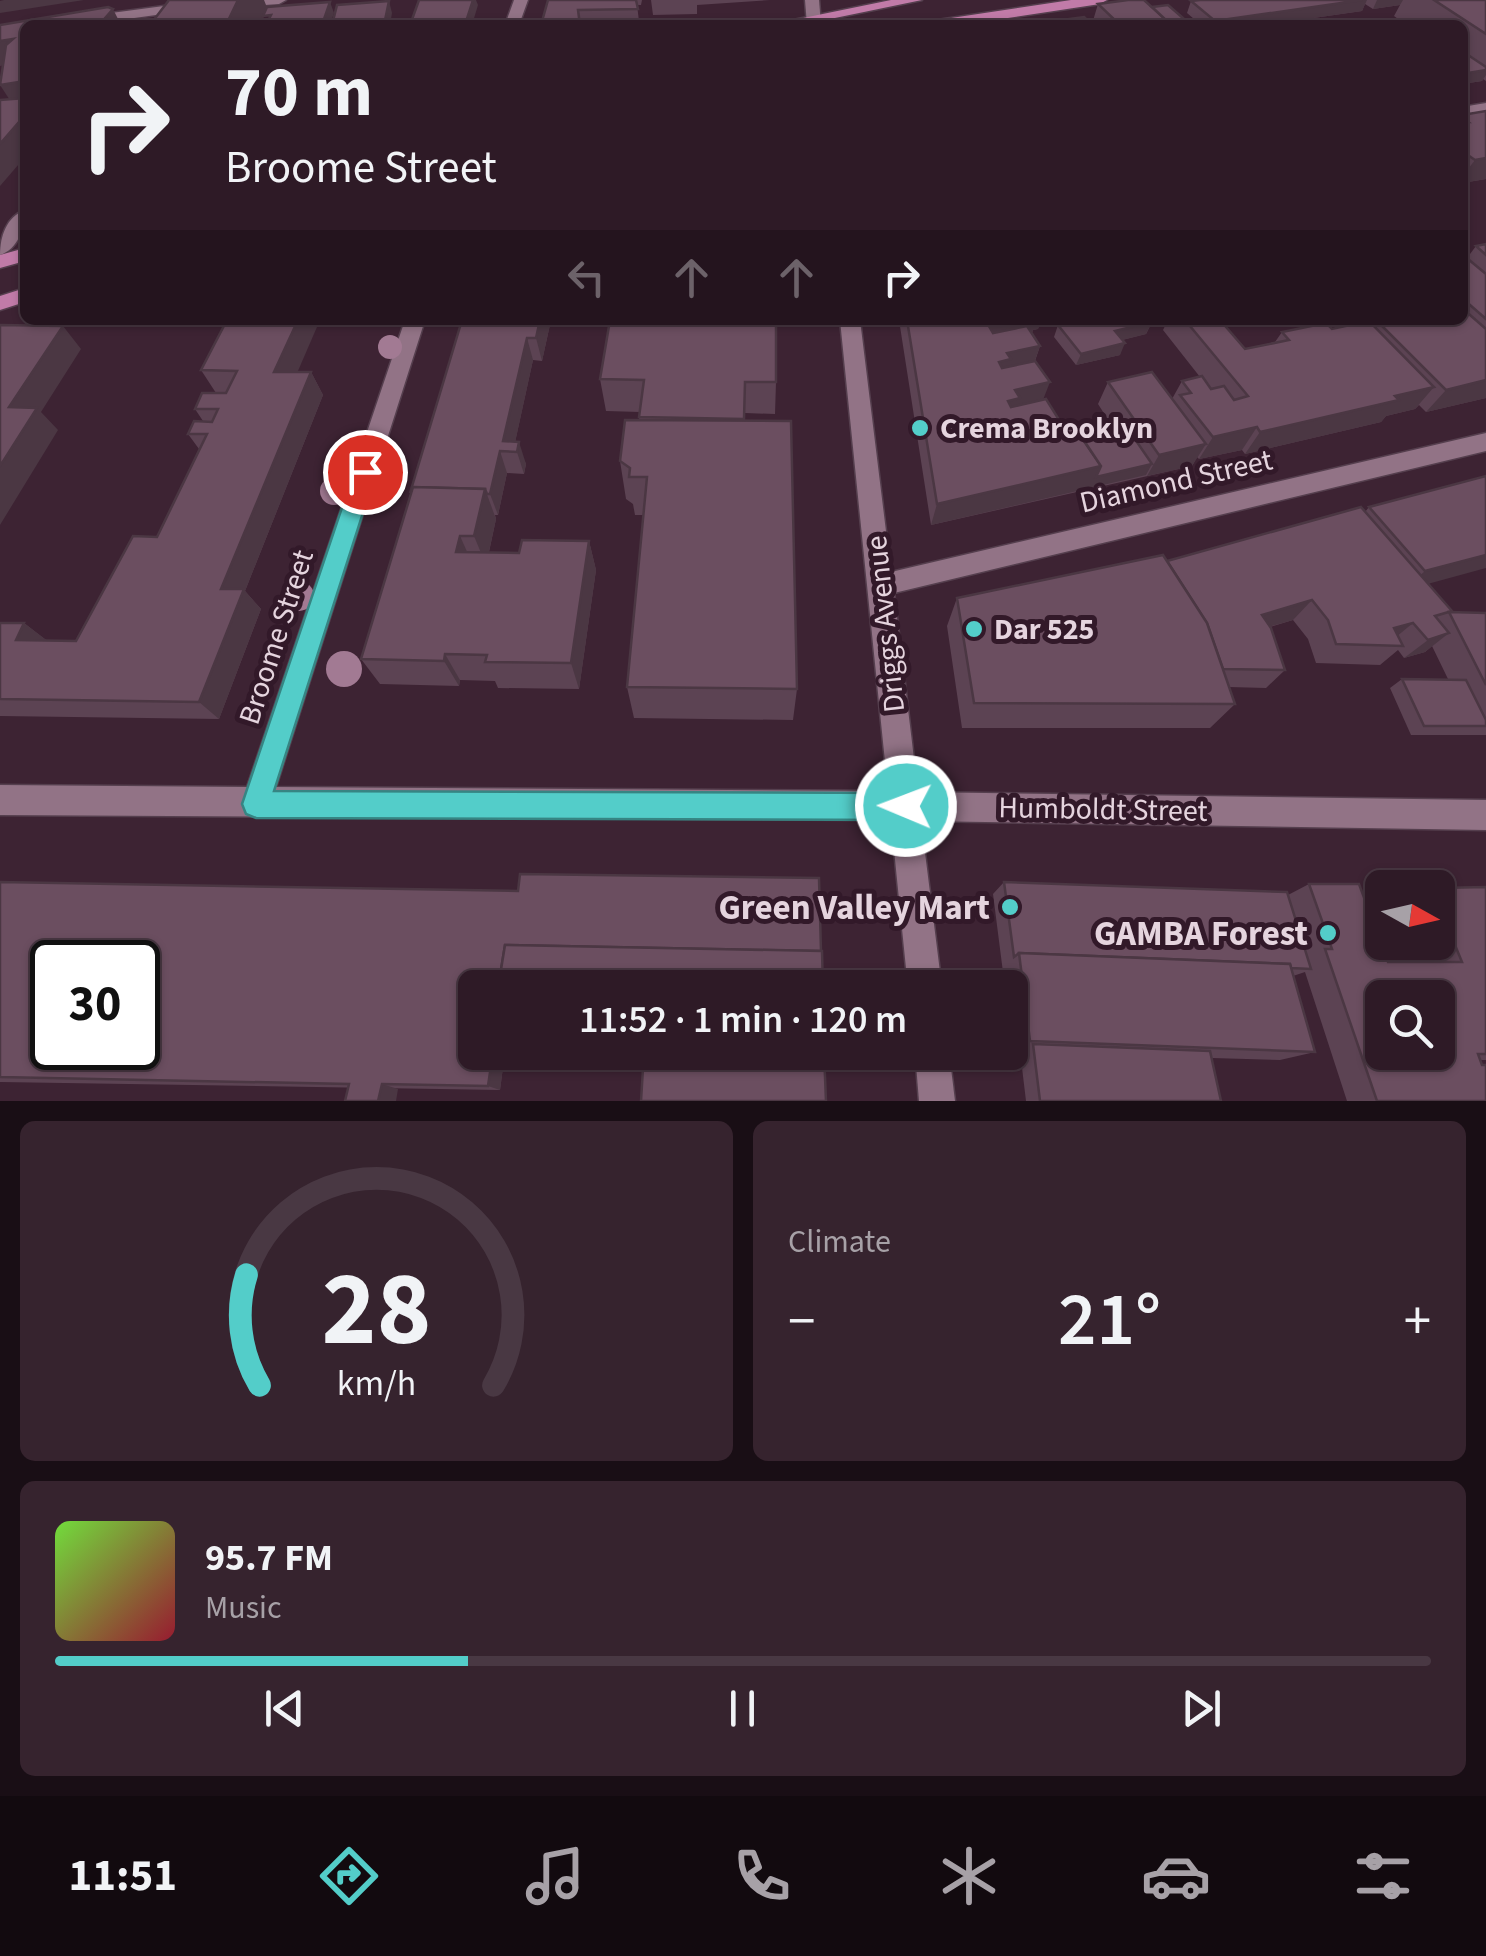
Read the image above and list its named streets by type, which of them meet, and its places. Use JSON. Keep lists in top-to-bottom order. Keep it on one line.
{"streets":{"street":["Diamond Street","Driggs Avenue","Broome Street","Humboldt Street"]},"crossings":[["Diamond Street","Driggs Avenue"],["Driggs Avenue","Humboldt Street"],["Broome Street","Humboldt Street"]],"places":["Crema Brooklyn","Dar 525","Green Valley Mart","GAMBA Forest"],"north":"right","page":{"turn":["70 m","Broome Street"],"limit":"30","trip":"11:52 · 1 min · 120 m","tile":"Climate","heat":["−","21°","+"],"song":["95.7 FM","Music"],"tabs":"11:51","gauge":["28","km/h"]}}
